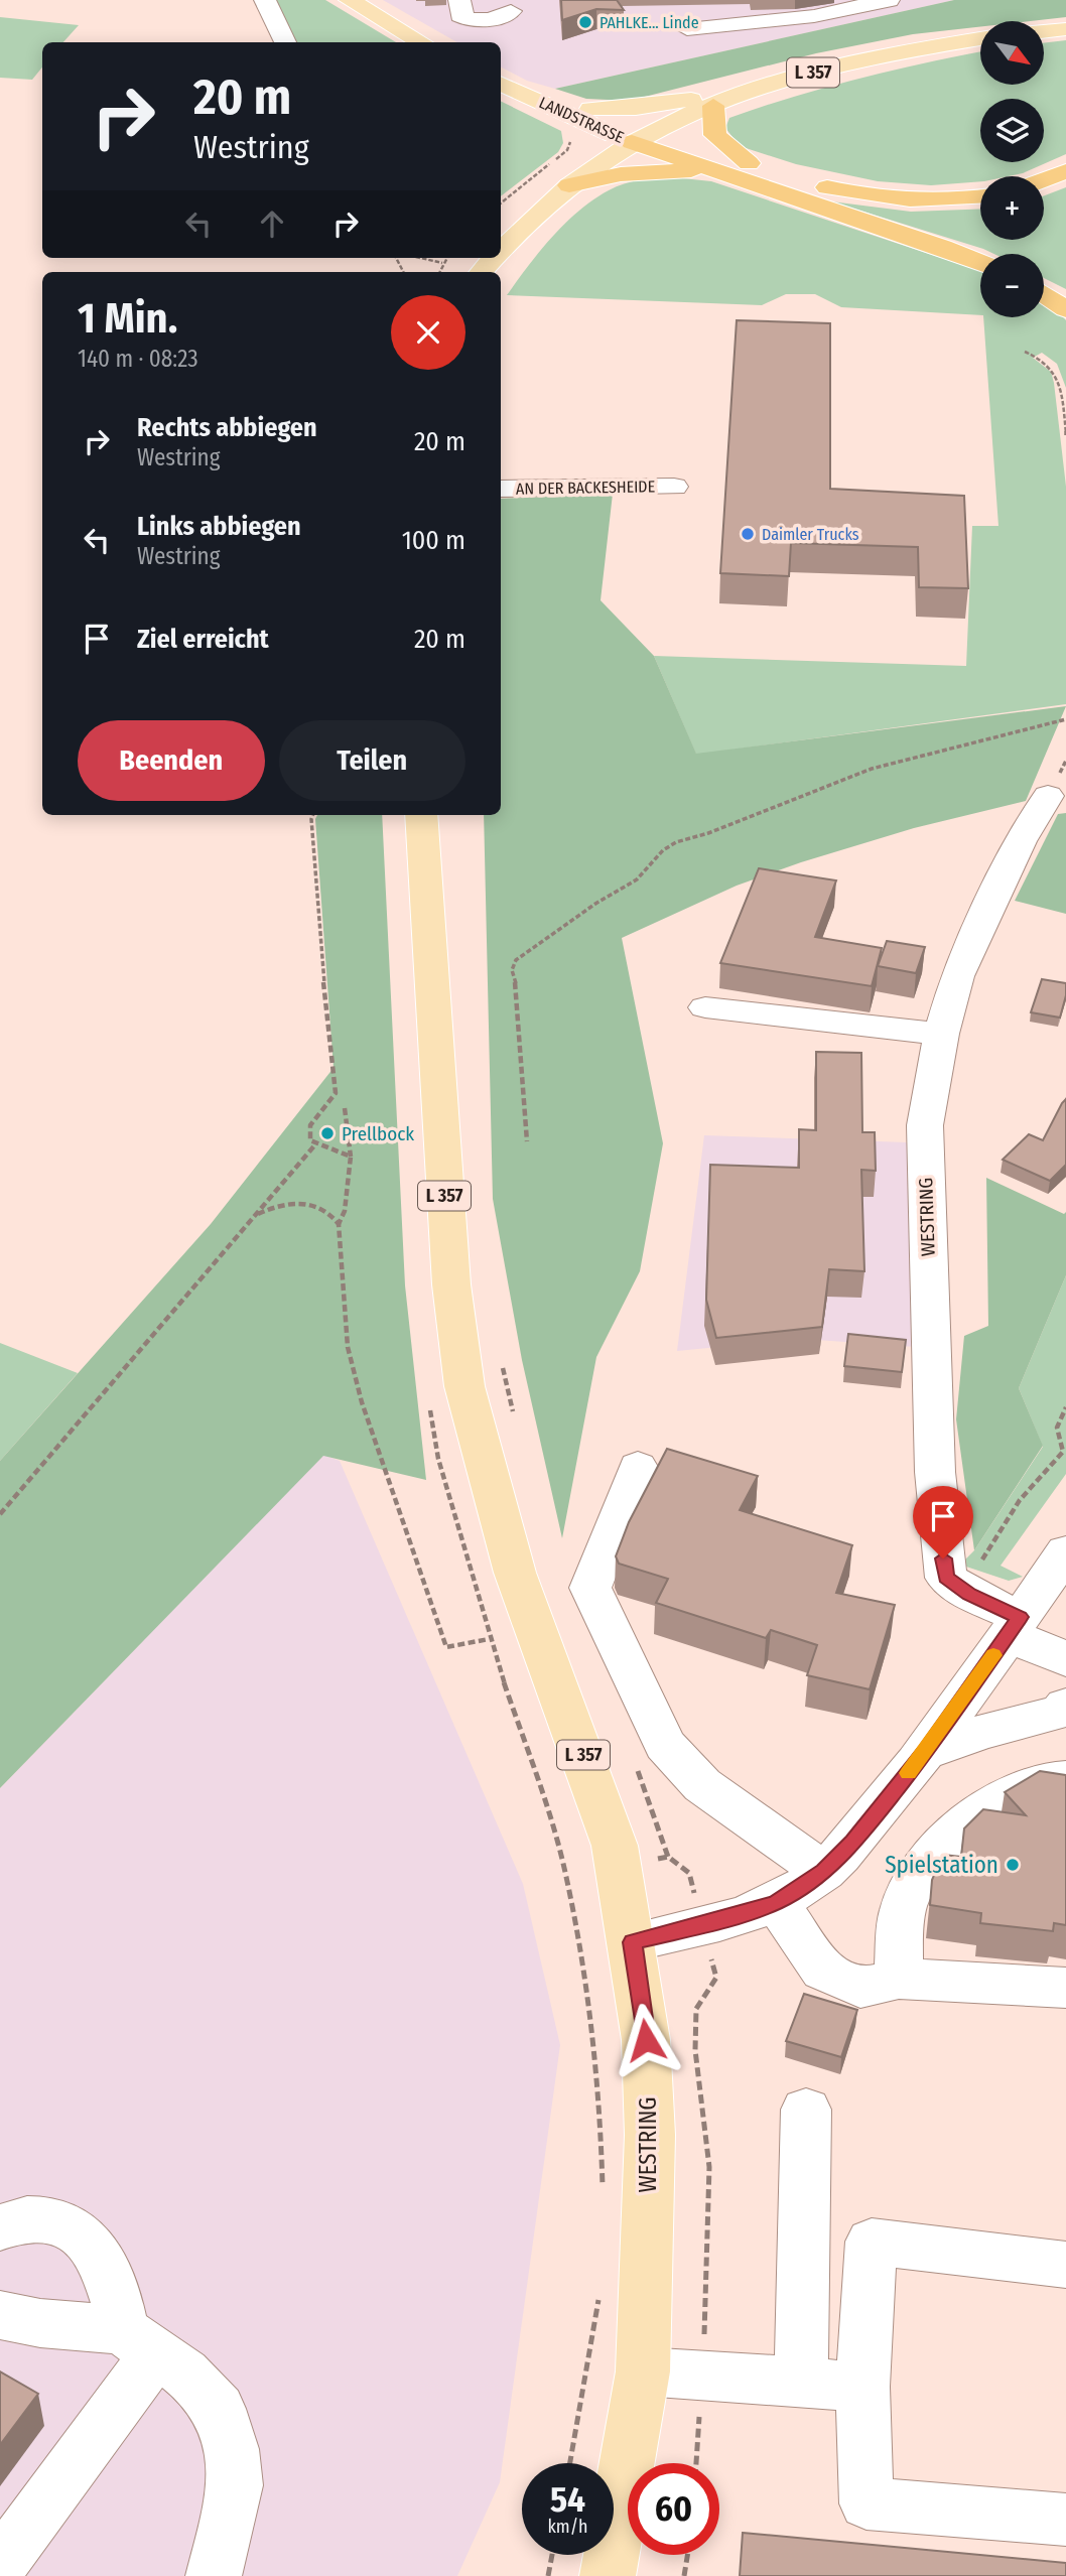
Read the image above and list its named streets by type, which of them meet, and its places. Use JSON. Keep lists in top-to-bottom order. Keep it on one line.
{"streets":{"main road":["L 357","LANDSTRASSE","WESTRING"],"street":["AN DER BACKESHEIDE"]},"crossings":[["L 357","LANDSTRASSE"],["L 357","WESTRING"]],"places":["PAHLKE... Linde","Daimler Trucks","Prellbock","Spielstation"],"north":"bottom right","page":{"map_buttons":["+","−"],"turn":["20 m","Westring"],"heading":["1 Min.","140 m · 08:23"],"list":[{"name":"Rechts abbiegen","note":"Westring","value":"20 m"},{"name":"Links abbiegen","note":"Westring","value":"100 m"},{"name":"Ziel erreicht","value":"20 m"}],"buttons":["Beenden","Teilen"],"speed":"54 km/h","limit":"60"}}
